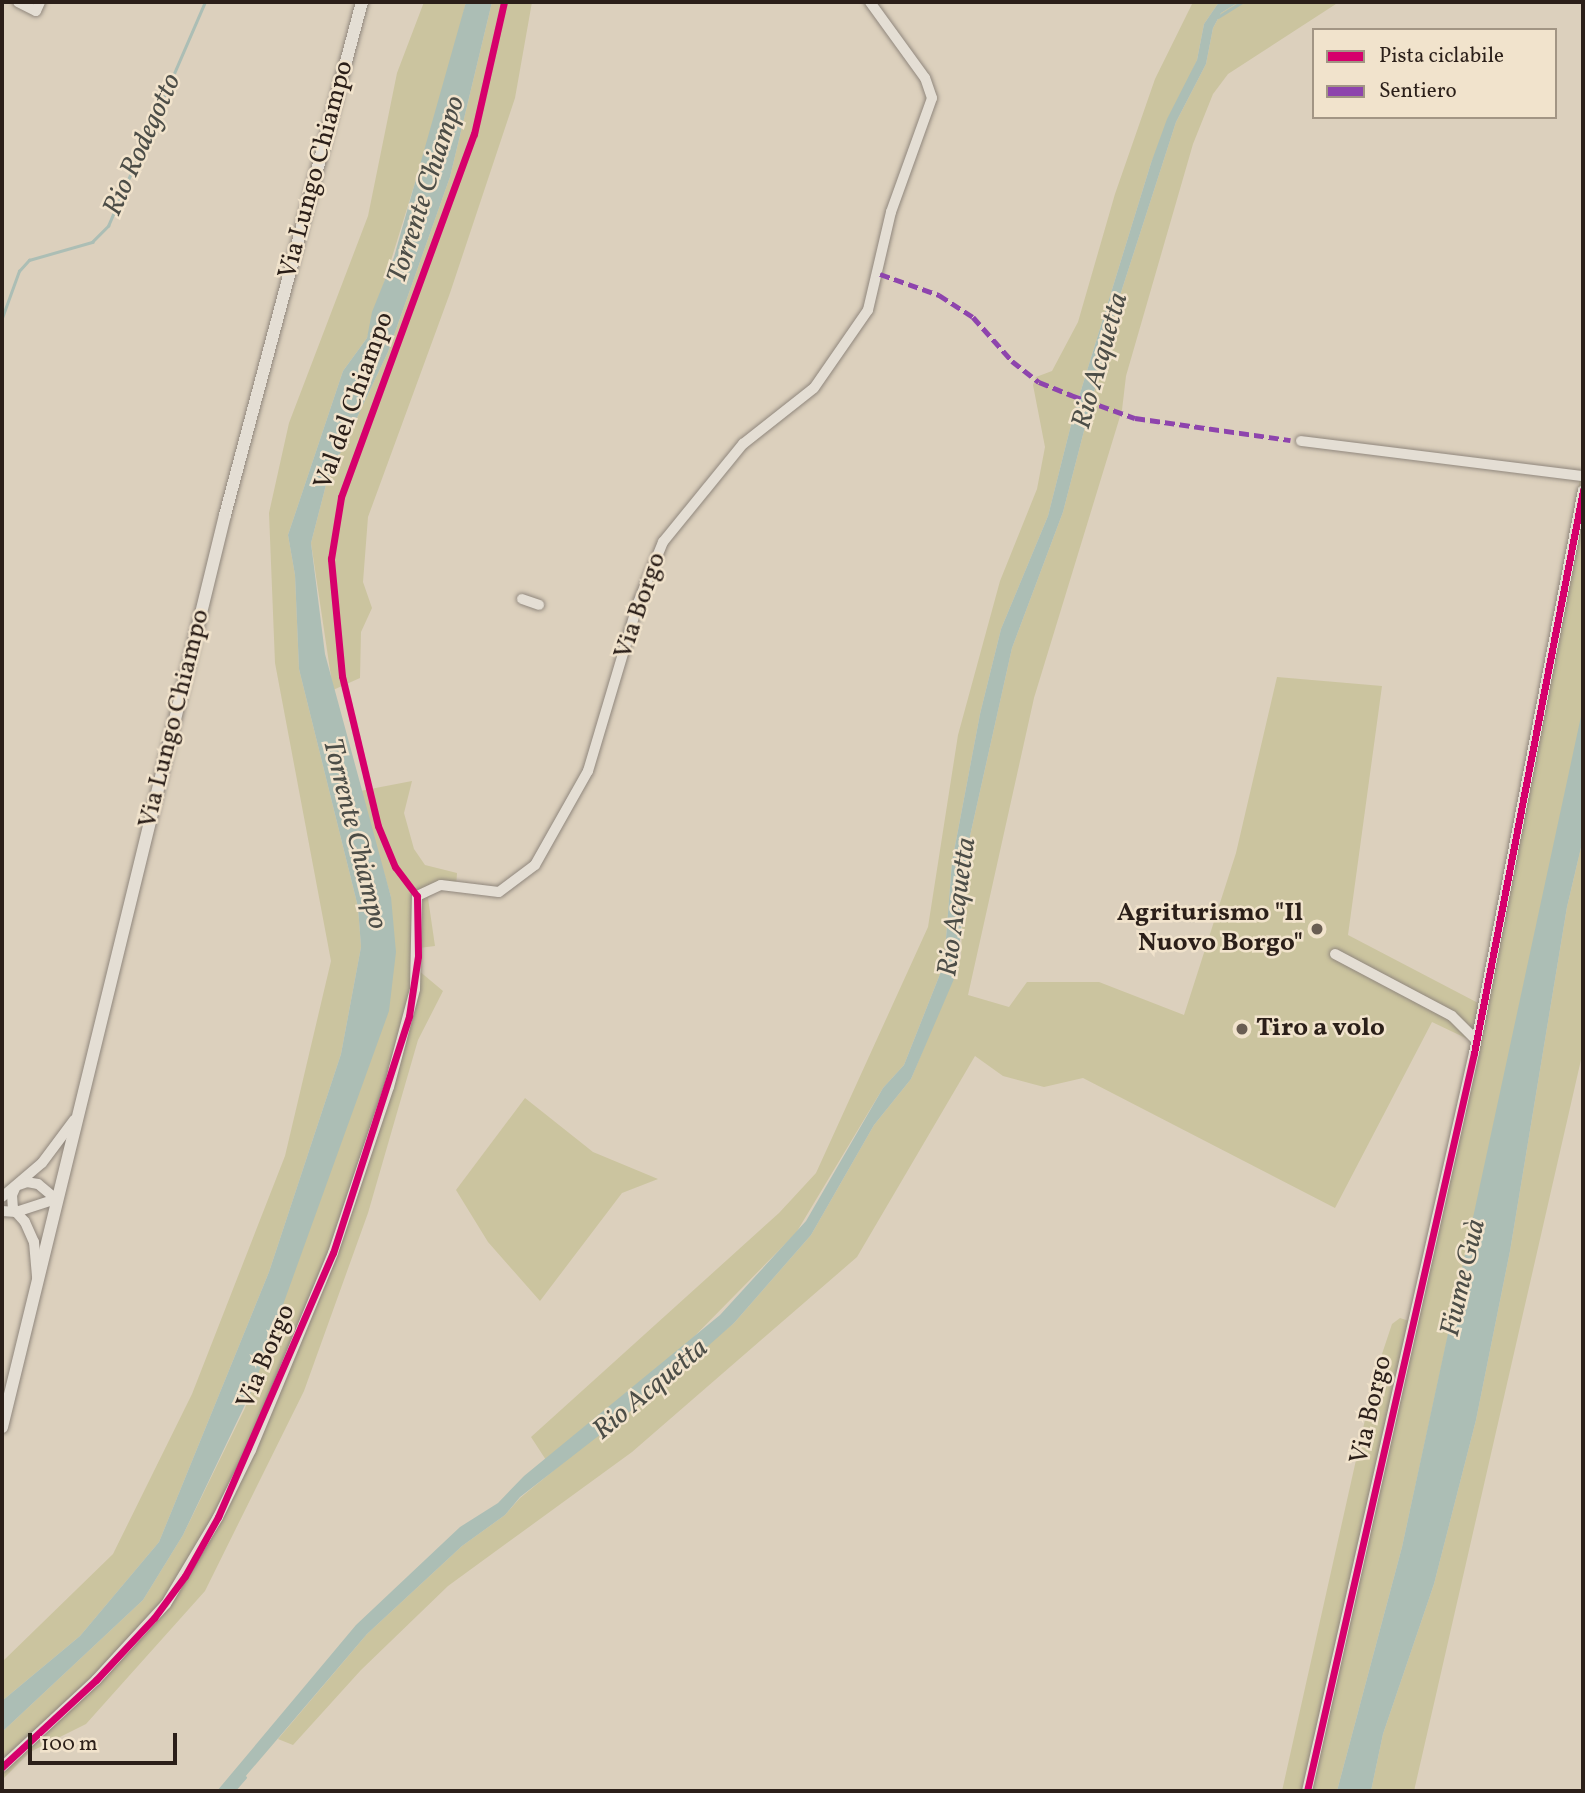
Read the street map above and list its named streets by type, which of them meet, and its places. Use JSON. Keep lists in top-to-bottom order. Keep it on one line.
{"streets":{"main road":["Via Lungo Chiampo"],"street":["Via Borgo"],"cycle path":["Val del Chiampo"]},"water":["Rio Rodegotto","Torrente Chiampo","Rio Acquetta","Fiume Guà"],"places":["Agriturismo \"Il Nuovo Borgo\"","Tiro a volo"],"legend":["Pista ciclabile","Sentiero"],"scale_bar":"100 m"}
